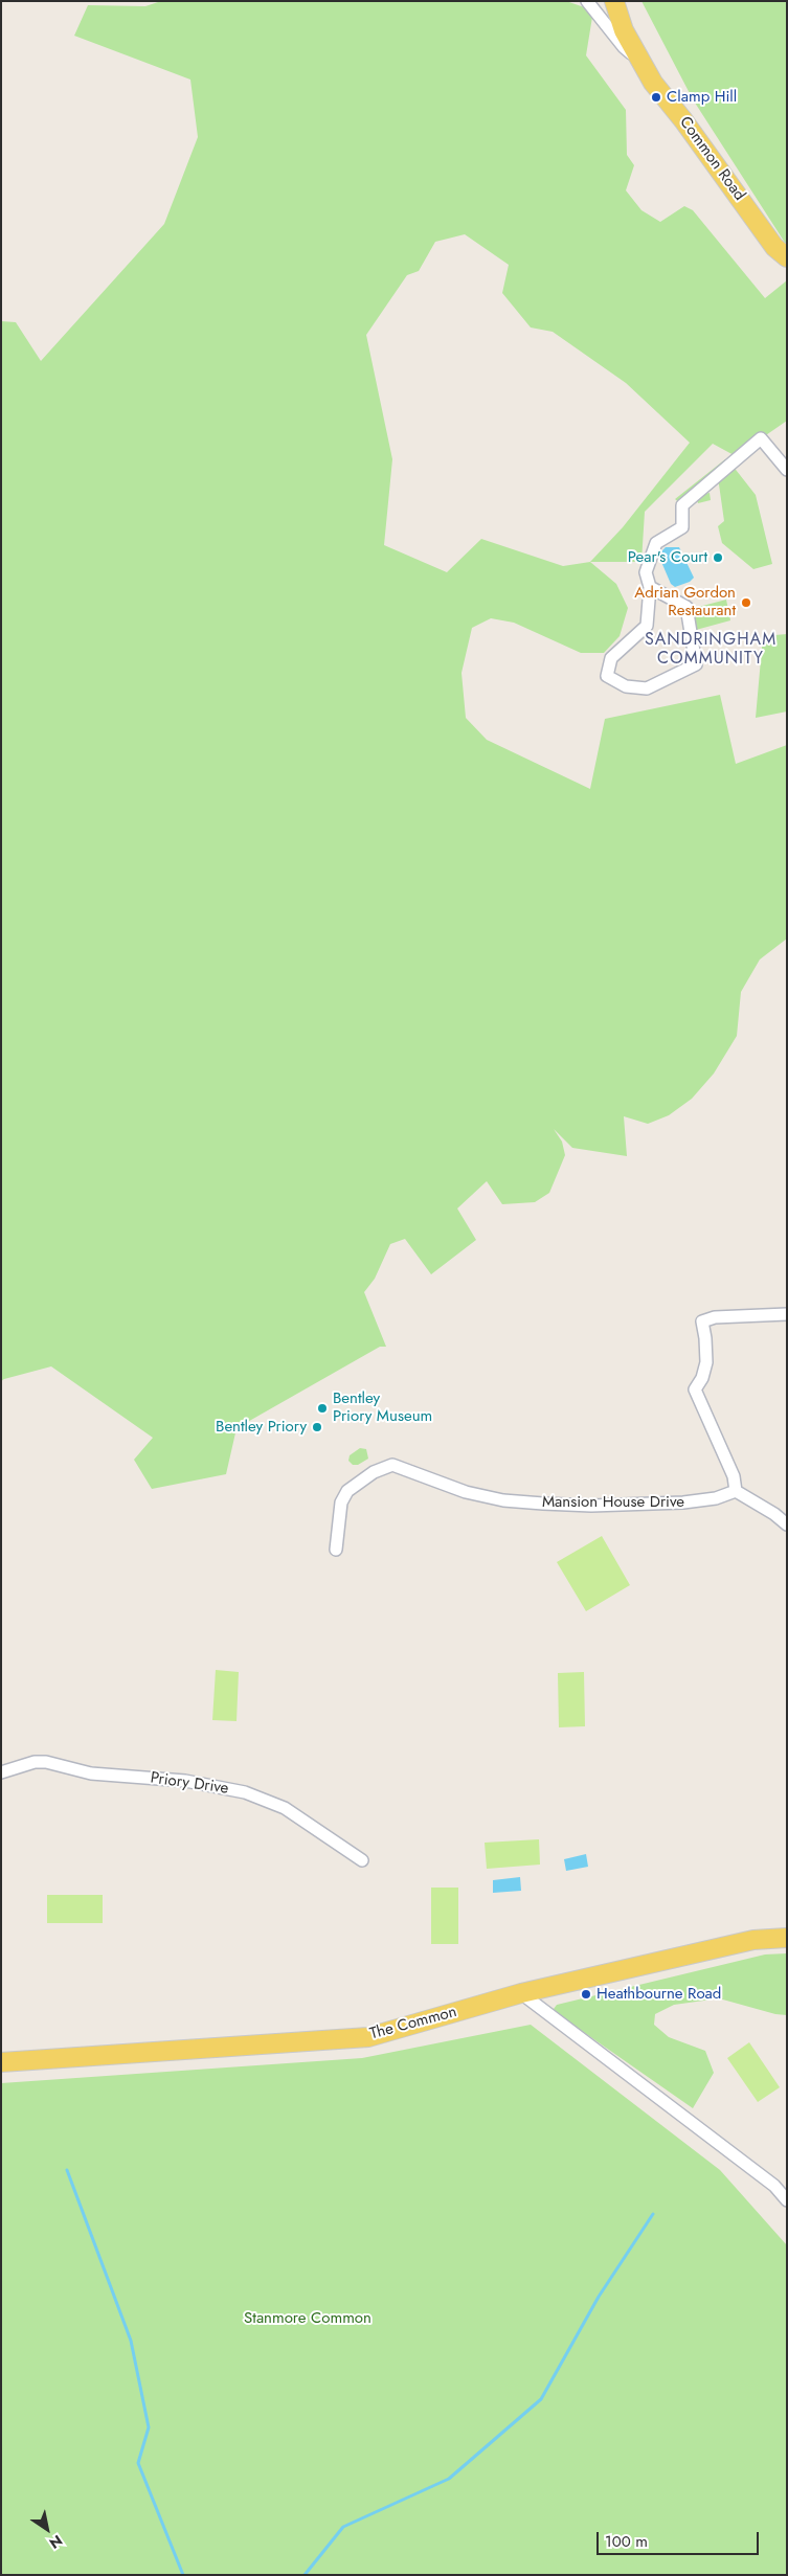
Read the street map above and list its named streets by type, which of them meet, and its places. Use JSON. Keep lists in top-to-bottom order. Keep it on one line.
{"streets":{"main road":["Common Road","The Common"],"street":["Mansion House Drive","Priory Drive"]},"districts":["SANDRINGHAM COMMUNITY"],"parks":["Stanmore Common"],"places":["Clamp Hill","Pear's Court","Adrian Gordon Restaurant","Bentley Priory Museum","Bentley Priory","Heathbourne Road"],"scale_bar":"100 m","north":"bottom right"}
